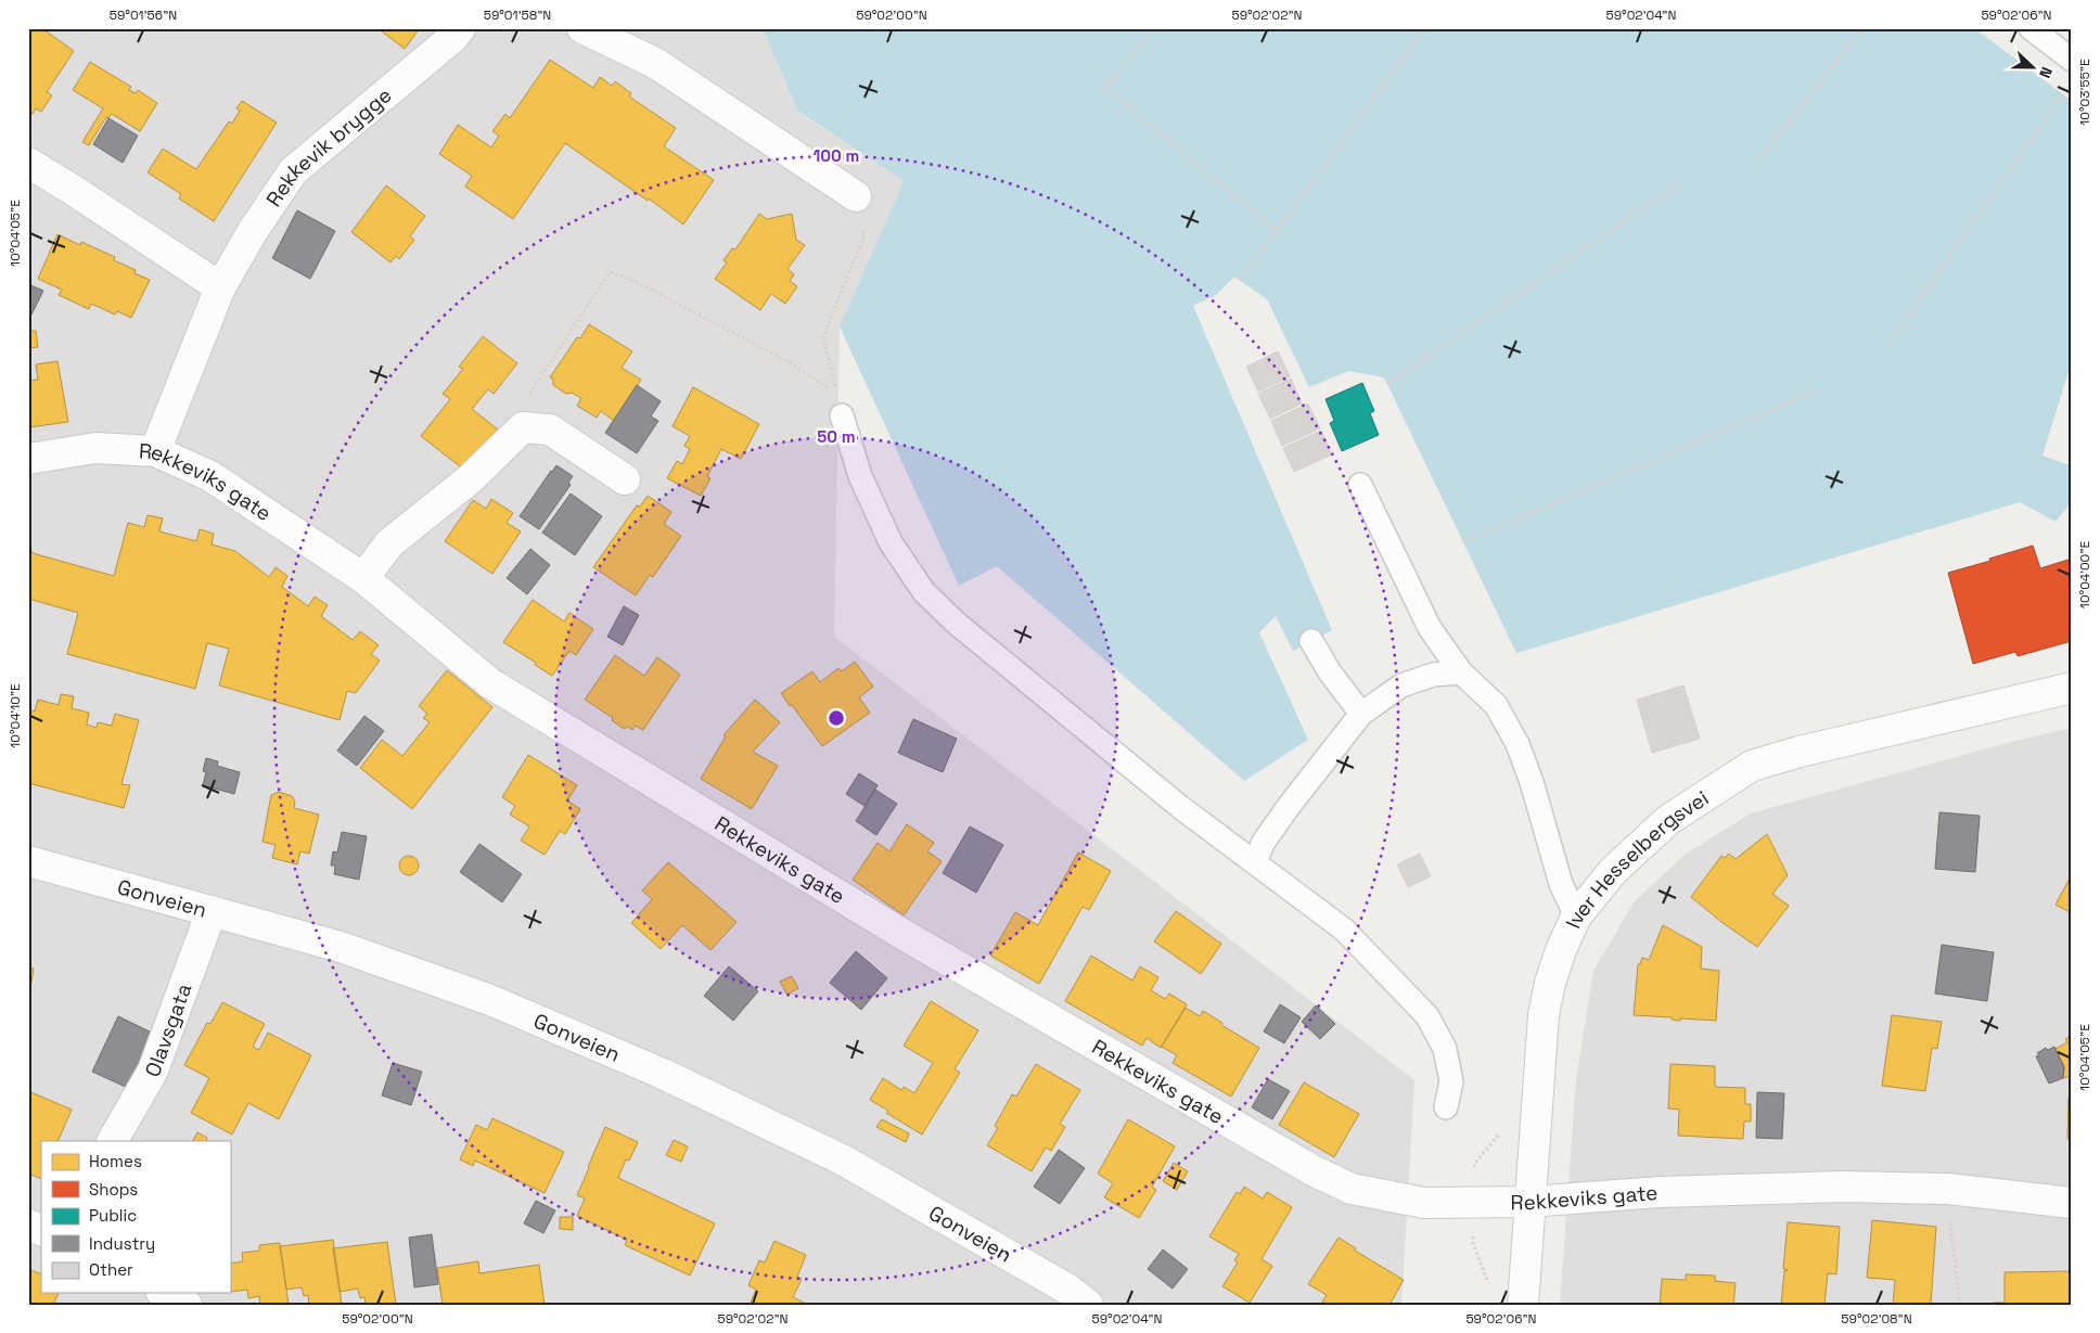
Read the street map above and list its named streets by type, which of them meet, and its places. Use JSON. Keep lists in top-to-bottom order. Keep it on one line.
{"streets":{"street":["Rekkevik brygge","Rekkeviks gate","Iver Hesselbergsvei","Gonveien","Olavsgata"]},"crossings":[["Rekkevik brygge","Rekkeviks gate"],["Rekkeviks gate","Iver Hesselbergsvei"],["Gonveien","Olavsgata"]],"legend":["Homes","Shops","Public","Industry","Other"],"north":"right","coordinates":["59°01'56\"N","59°01'58\"N","59°02'00\"N","59°02'02\"N","59°02'04\"N","59°02'06\"N","10°03'55\"E","10°04'05\"E","10°04'00\"E","10°04'10\"E","59°02'08\"N"],"rings":["100 m","50 m"]}
